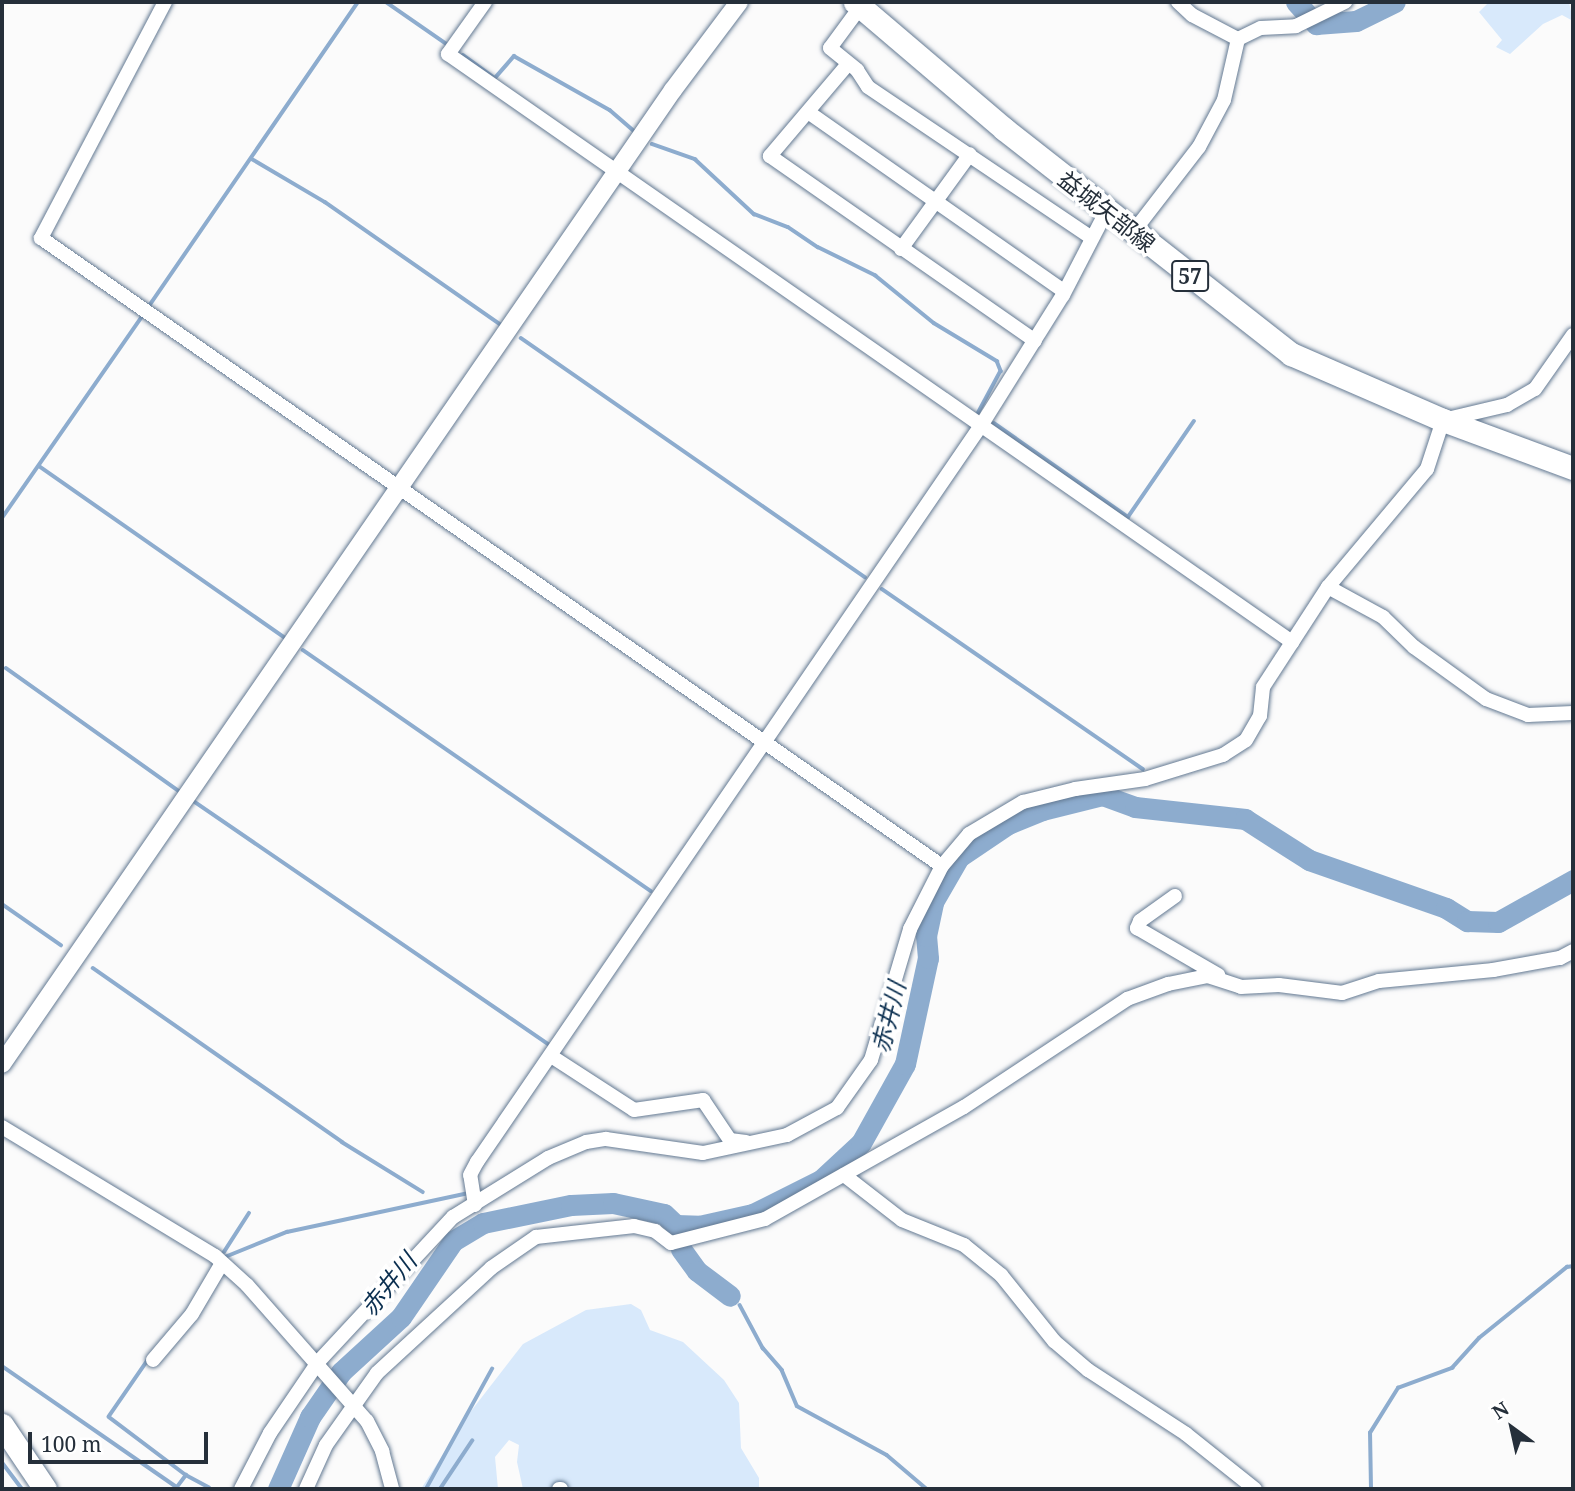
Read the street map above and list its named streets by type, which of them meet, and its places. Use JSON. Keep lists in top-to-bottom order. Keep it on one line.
{"streets":{"main road":["益城矢部線","57"]},"water":["赤井川"],"scale_bar":"100 m","north":"top left"}
